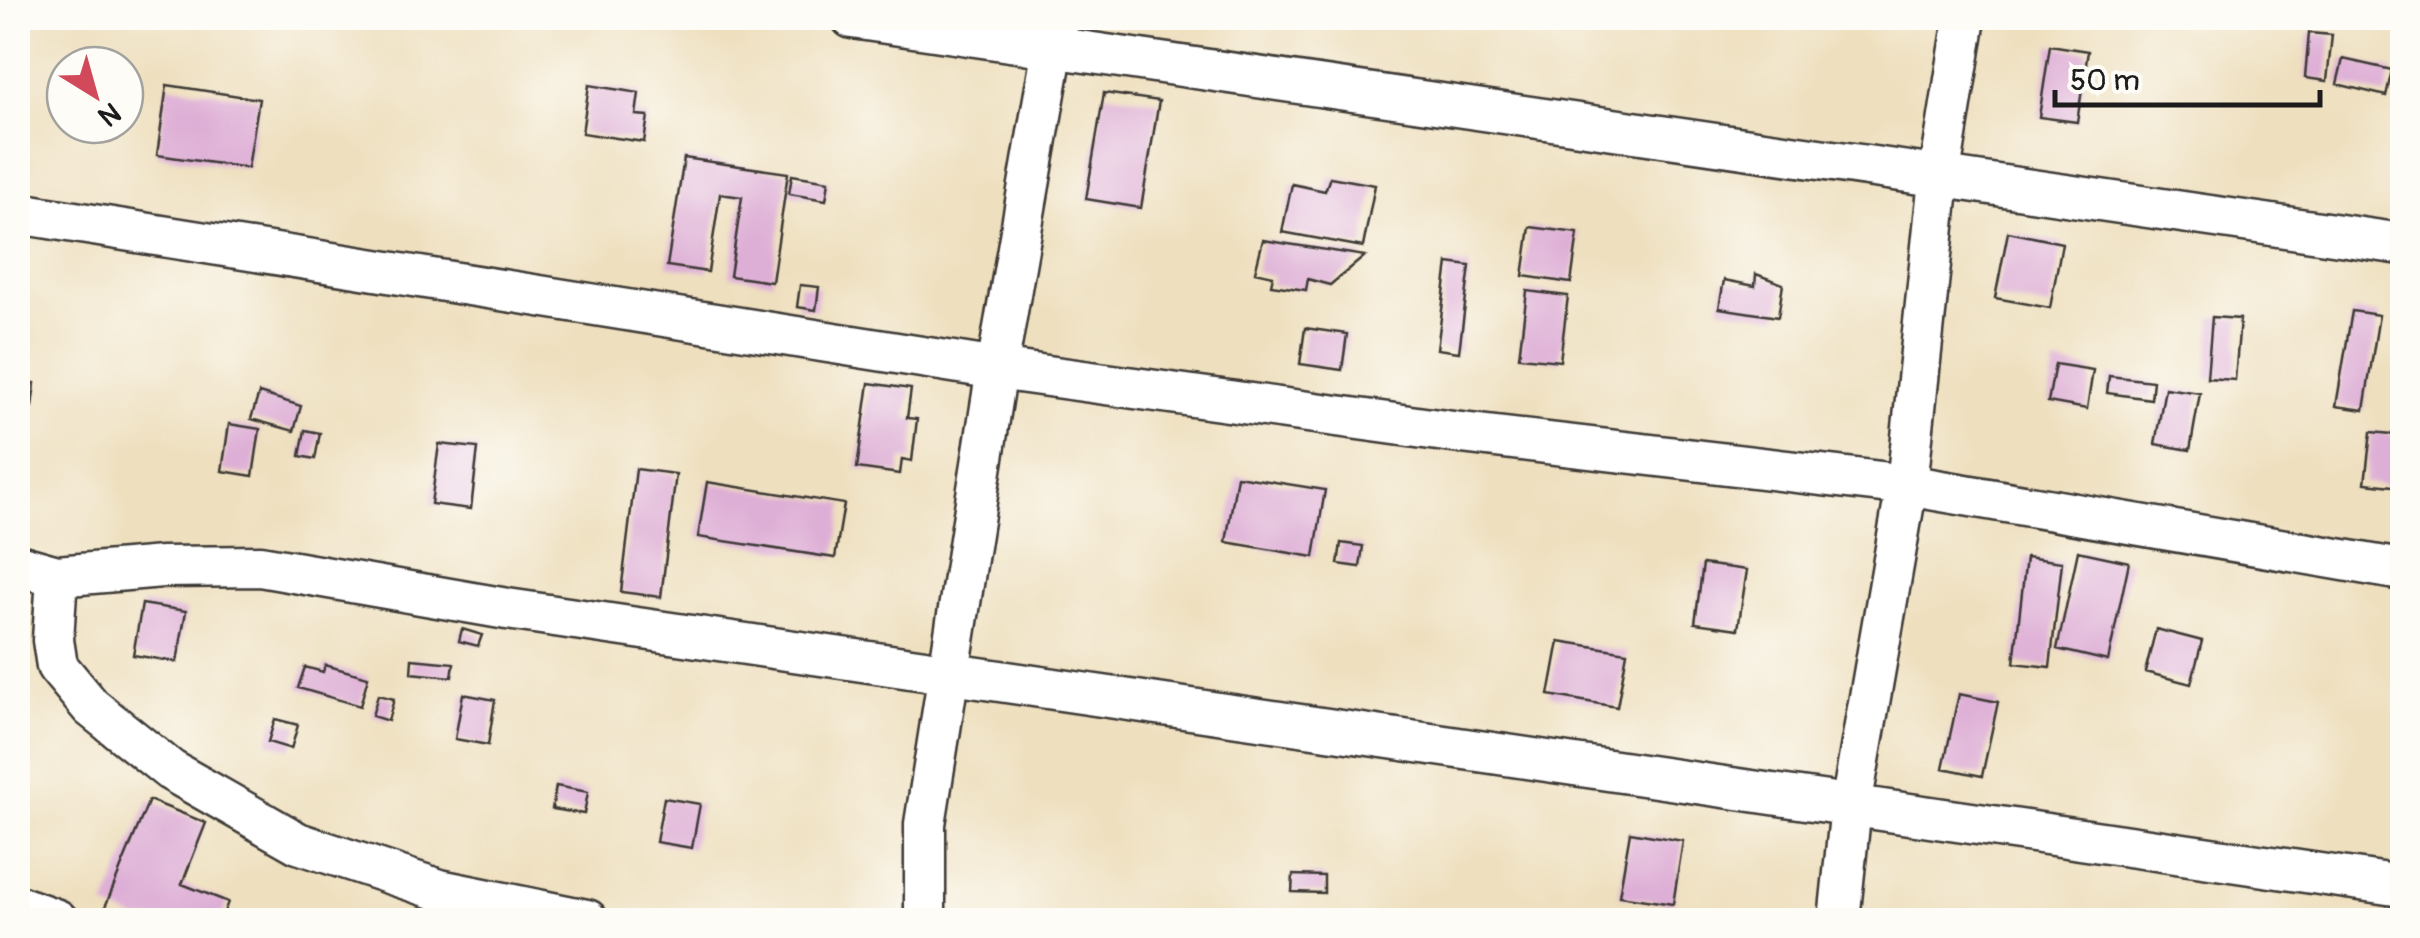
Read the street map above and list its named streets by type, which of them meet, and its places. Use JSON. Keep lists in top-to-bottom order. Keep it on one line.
{"scale_bar":"50 m","north":"bottom right"}
